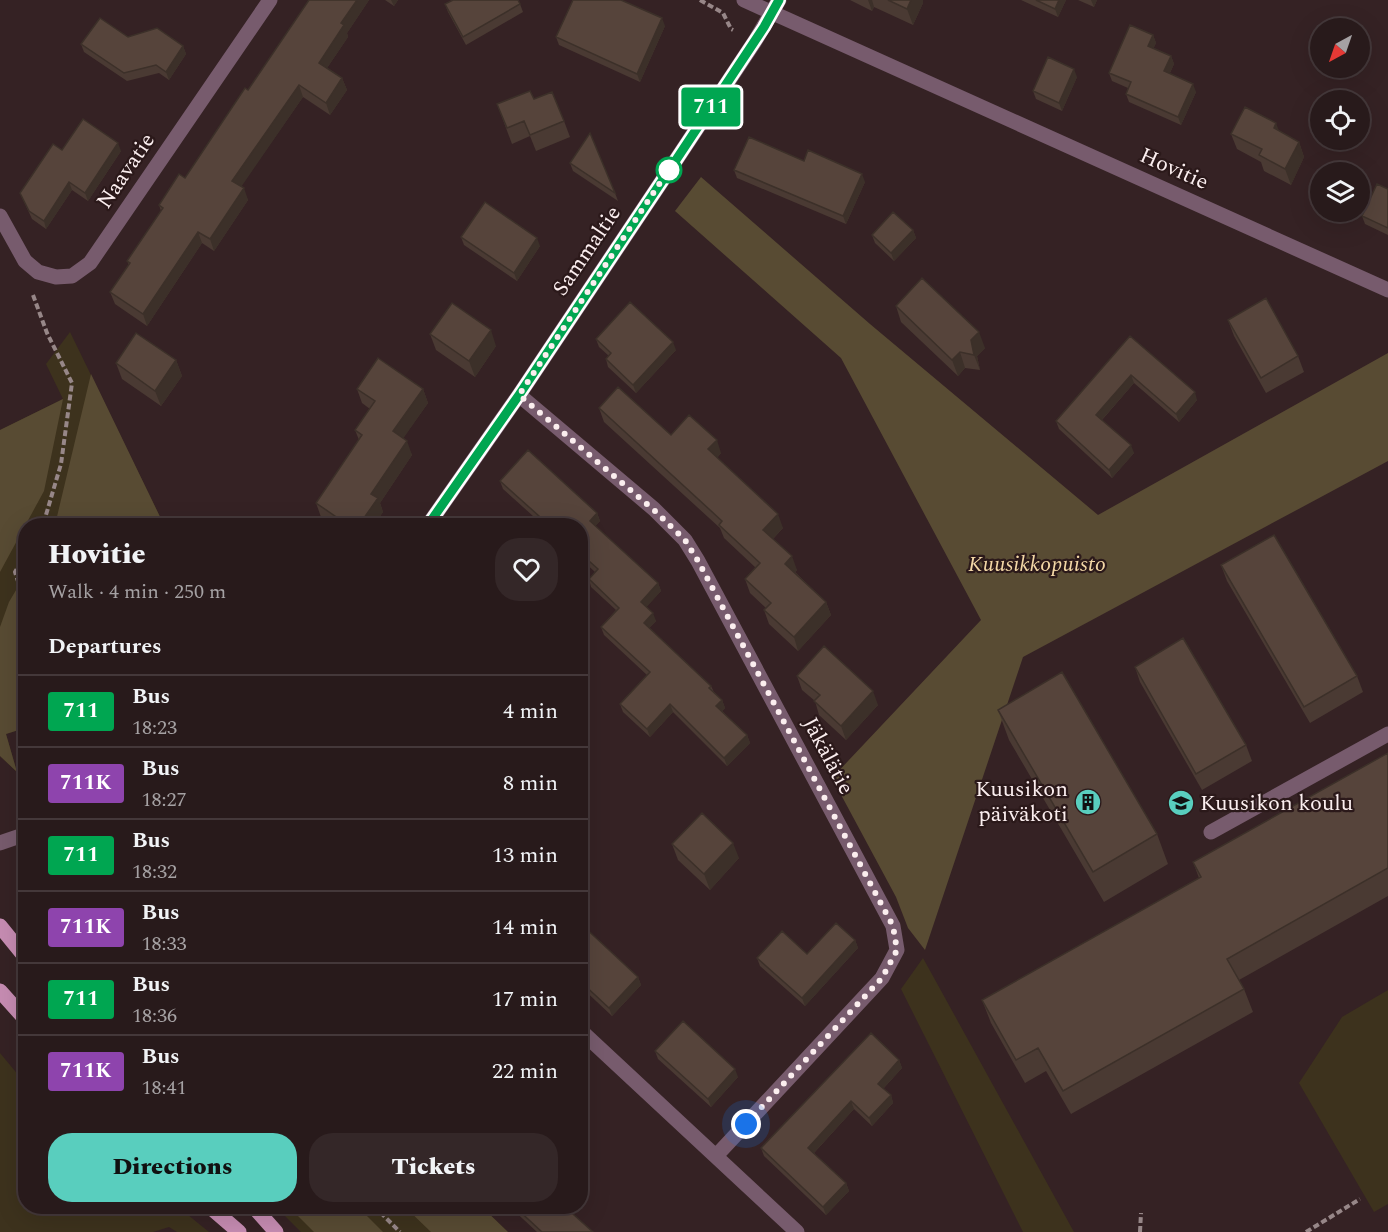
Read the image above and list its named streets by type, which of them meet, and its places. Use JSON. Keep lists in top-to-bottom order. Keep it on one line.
{"streets":{"street":["Hovitie","Naavatie","Sammaltie","Jäkälätie"]},"crossings":[["Hovitie","Sammaltie"],["Sammaltie","Jäkälätie"]],"parks":["Kuusikkopuisto"],"places":{"building":["Kuusikon päiväkoti"],"school or university":["Kuusikon koulu"]},"lines":["bus line 711"],"north":"bottom left","page":{"on_map":"711","heading":[["Hovitie","Walk · 4 min · 250 m"],"Departures"],"list":[{"mark":"711","name":"Bus","note":"18:23","value":"4 min"},{"mark":"711K","name":"Bus","note":"18:27","value":"8 min"},{"mark":"711","name":"Bus","note":"18:32","value":"13 min"},{"mark":"711K","name":"Bus","note":"18:33","value":"14 min"},{"mark":"711","name":"Bus","note":"18:36","value":"17 min"},{"mark":"711K","name":"Bus","note":"18:41","value":"22 min"}],"buttons":["Directions","Tickets"]}}
